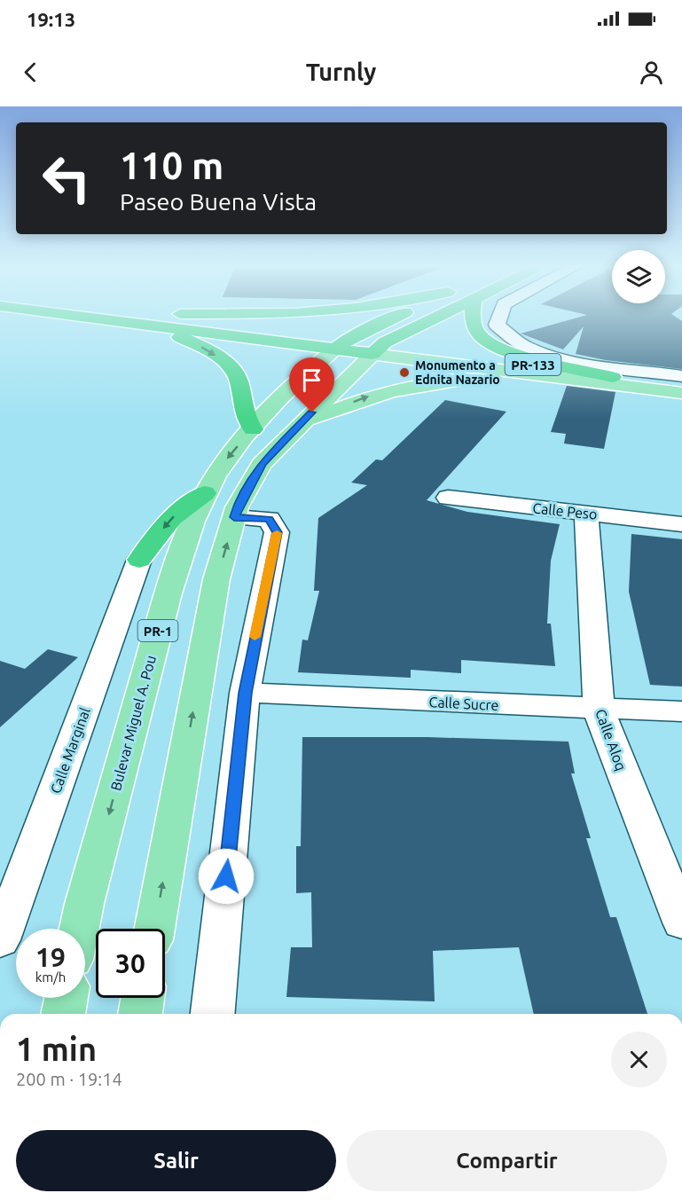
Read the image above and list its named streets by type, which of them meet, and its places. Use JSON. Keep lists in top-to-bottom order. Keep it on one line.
{"streets":{"main road":["PR-133","PR-1","Bulevar Miguel A. Pou"],"street":["Calle Peso","Calle Sucre","Calle Aloq","Calle Marginal"]},"crossings":[["Calle Peso","Calle Aloq"],["Calle Sucre","Calle Aloq"]],"places":["Monumento a Ednita Nazario"],"page":{"status":"19:13","header":"Turnly","turn":["110 m","Paseo Buena Vista"],"speed":"19 km/h","limit":"30","heading":["1 min","200 m · 19:14"],"buttons":["Salir","Compartir"]}}
